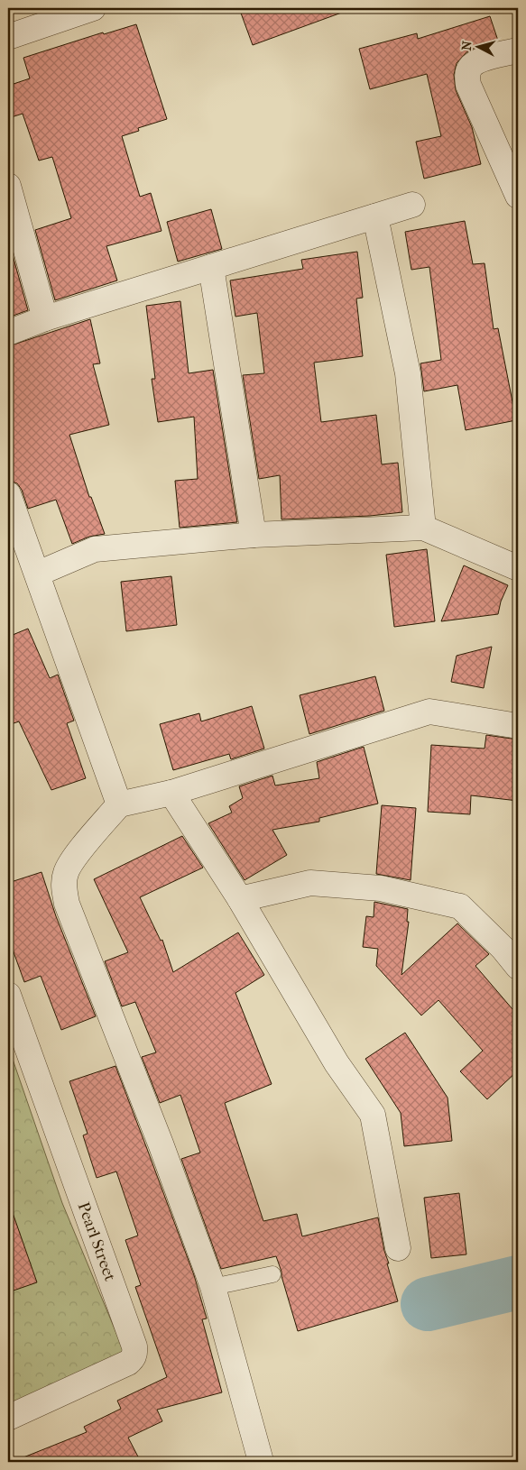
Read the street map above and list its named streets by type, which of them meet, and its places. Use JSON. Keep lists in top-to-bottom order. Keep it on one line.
{"streets":{"street":["Pearl Street"]},"north":"left"}
